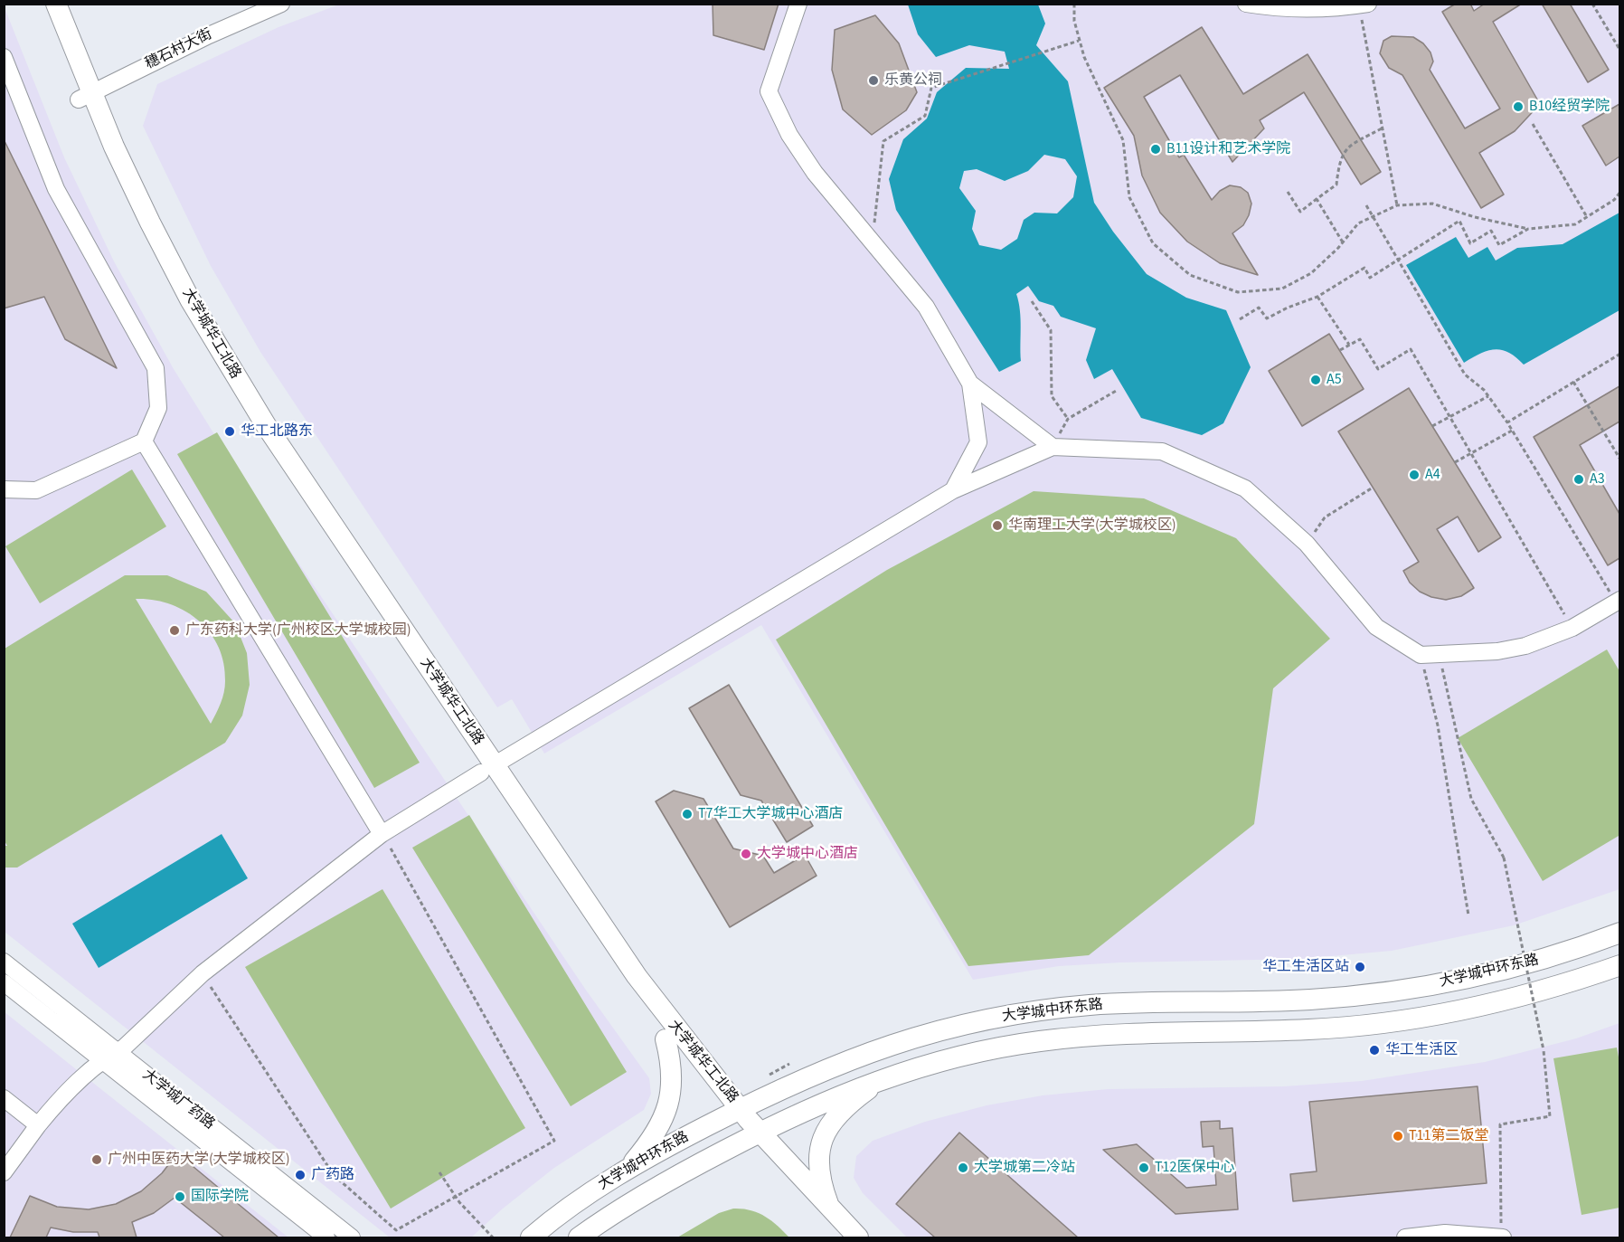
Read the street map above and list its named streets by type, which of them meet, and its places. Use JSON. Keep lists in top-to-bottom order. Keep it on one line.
{"streets":{"main road":["大学城华工北路","大学城中环东路"],"street":["穗石村大街","大学城广药路"]},"crossings":[["穗石村大街","大学城华工北路"],["大学城华工北路","大学城中环东路"]],"places":["乐黄公祠","B10经贸学院","B11设计和艺术学院","A5","华工北路东","A4","A3","华南理工大学(大学城校区)","广东药科大学(广州校区大学城校园)","T7华工大学城中心酒店","大学城中心酒店","华工生活区站","华工生活区","T11第二饭堂","广州中医药大学(大学城校区)","大学城第二冷站","T12医保中心","广药路","国际学院"]}
